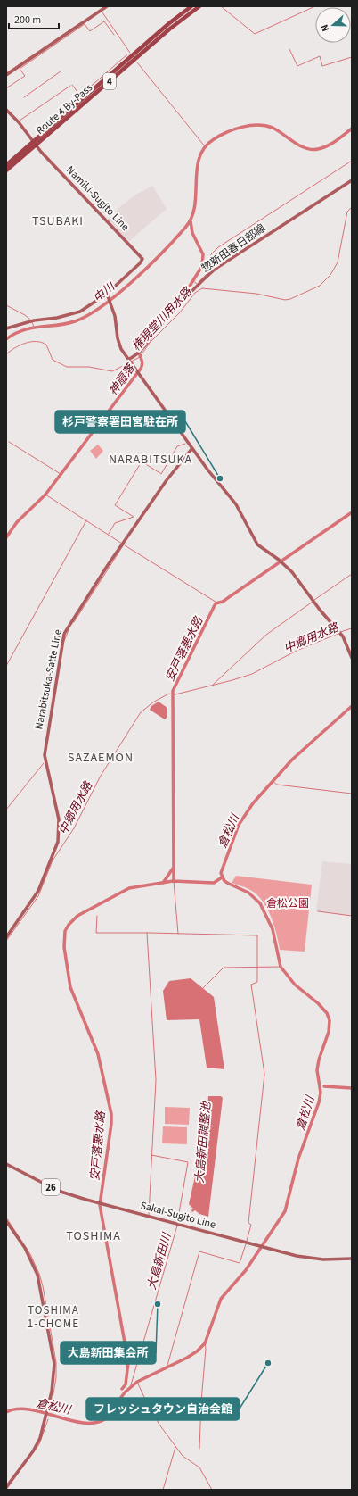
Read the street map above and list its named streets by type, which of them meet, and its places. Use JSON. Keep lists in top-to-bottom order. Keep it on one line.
{"streets":{"highway":["4","Route 4 By-Pass"],"main road":["Namiki-Sugito Line","惣新田春日部線","Narabitsuka-Satte Line","26","Sakai-Sugito Line"]},"crossings":[["Route 4 By-Pass","Namiki-Sugito Line"]],"districts":["TSUBAKI","NARABITSUKA","SAZAEMON","TOSHIMA","TOSHIMA 1-CHOME"],"water":["中川","権現堂川用水路","神扇落","中郷用水路","安戸落悪水路","倉松川","大島新田調整池","大島新田川"],"parks":["倉松公園"],"places":["杉戸警察署田宮駐在所","大島新田集会所","フレッシュタウン自治会館"],"scale_bar":"200 m","north":"left"}
